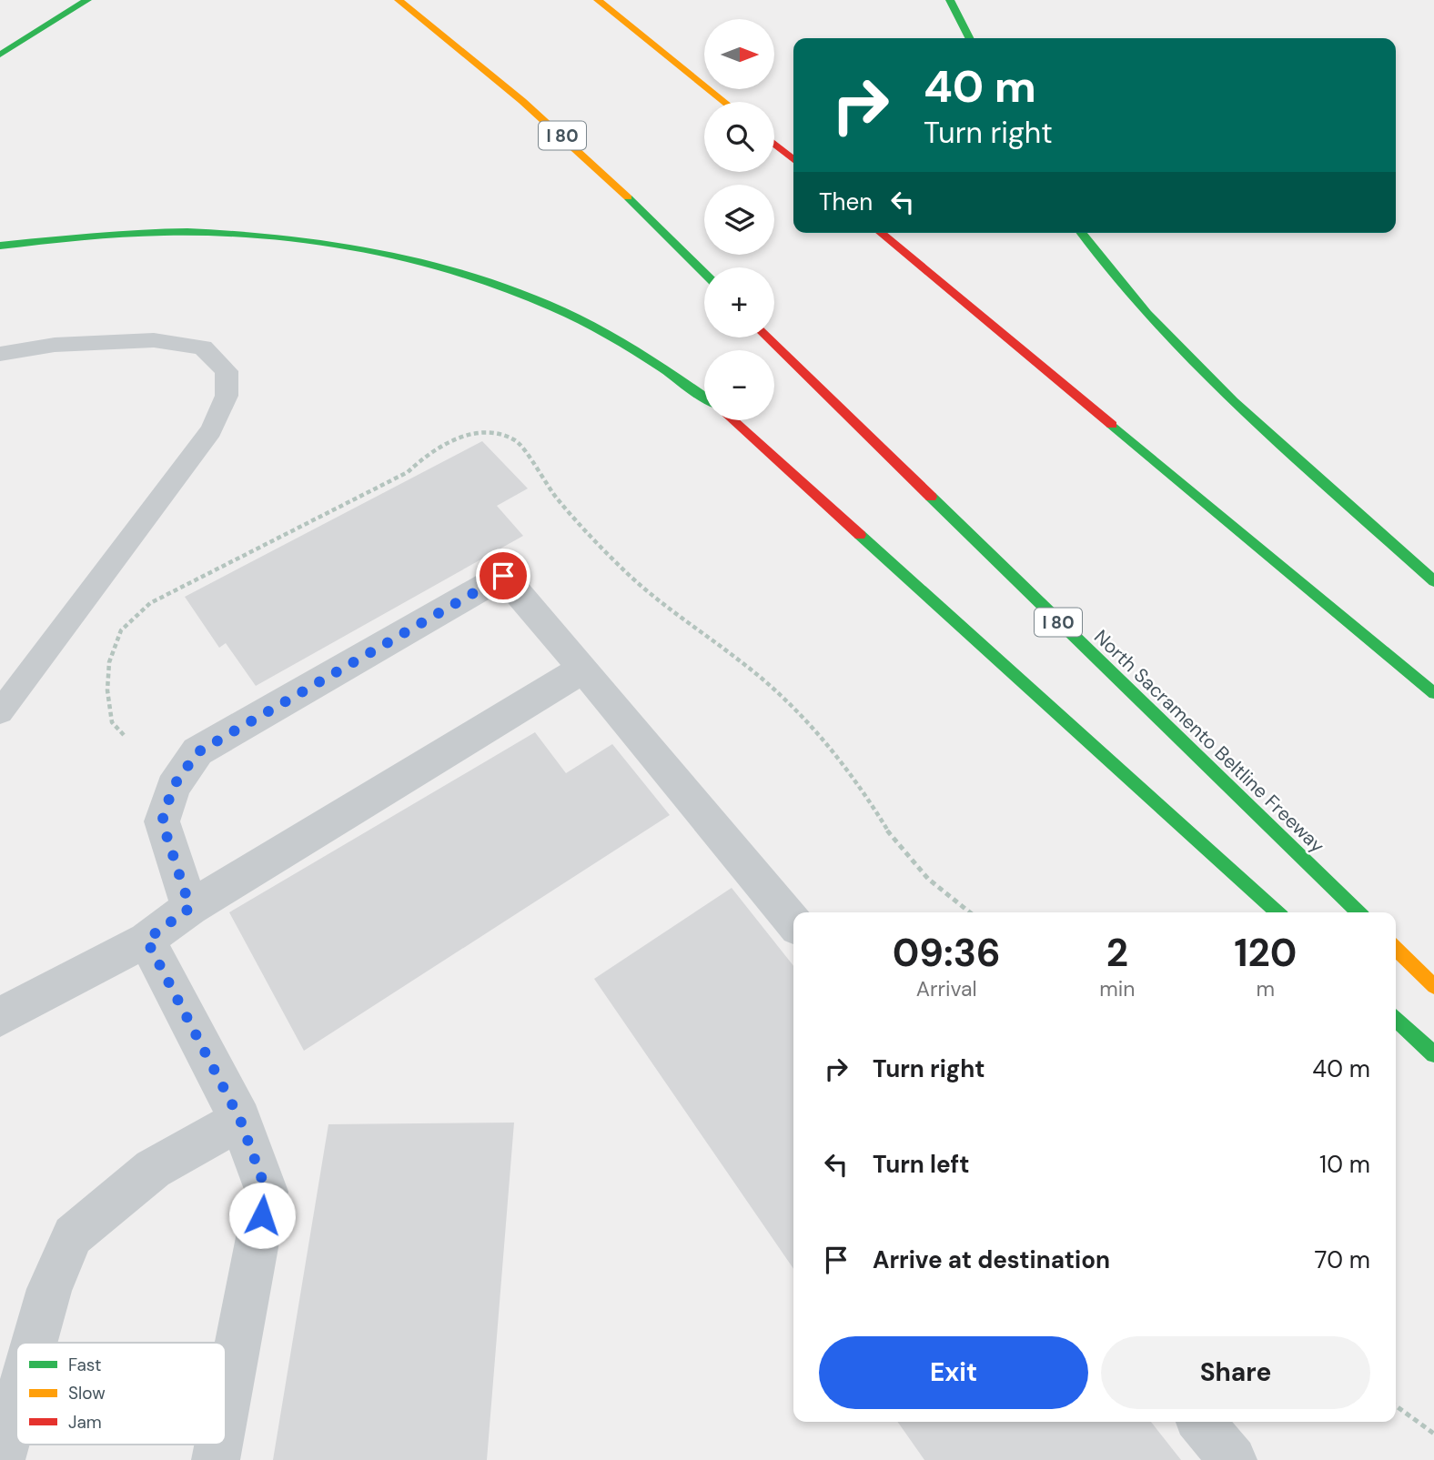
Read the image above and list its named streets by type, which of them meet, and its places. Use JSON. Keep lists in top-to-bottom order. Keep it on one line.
{"streets":{"main road":["I 80","North Sacramento Beltline Freeway"]},"legend":["Fast","Slow","Jam"],"north":"right","page":{"map_buttons":["+","−"],"turn":["40 m","Turn right"],"then":"Then","eta":["09:36","Arrival","2","min","120","m"],"list":[{"name":"Turn right","value":"40 m"},{"name":"Turn left","value":"10 m"},{"name":"Arrive at destination","value":"70 m"}],"buttons":["Exit","Share"]}}
